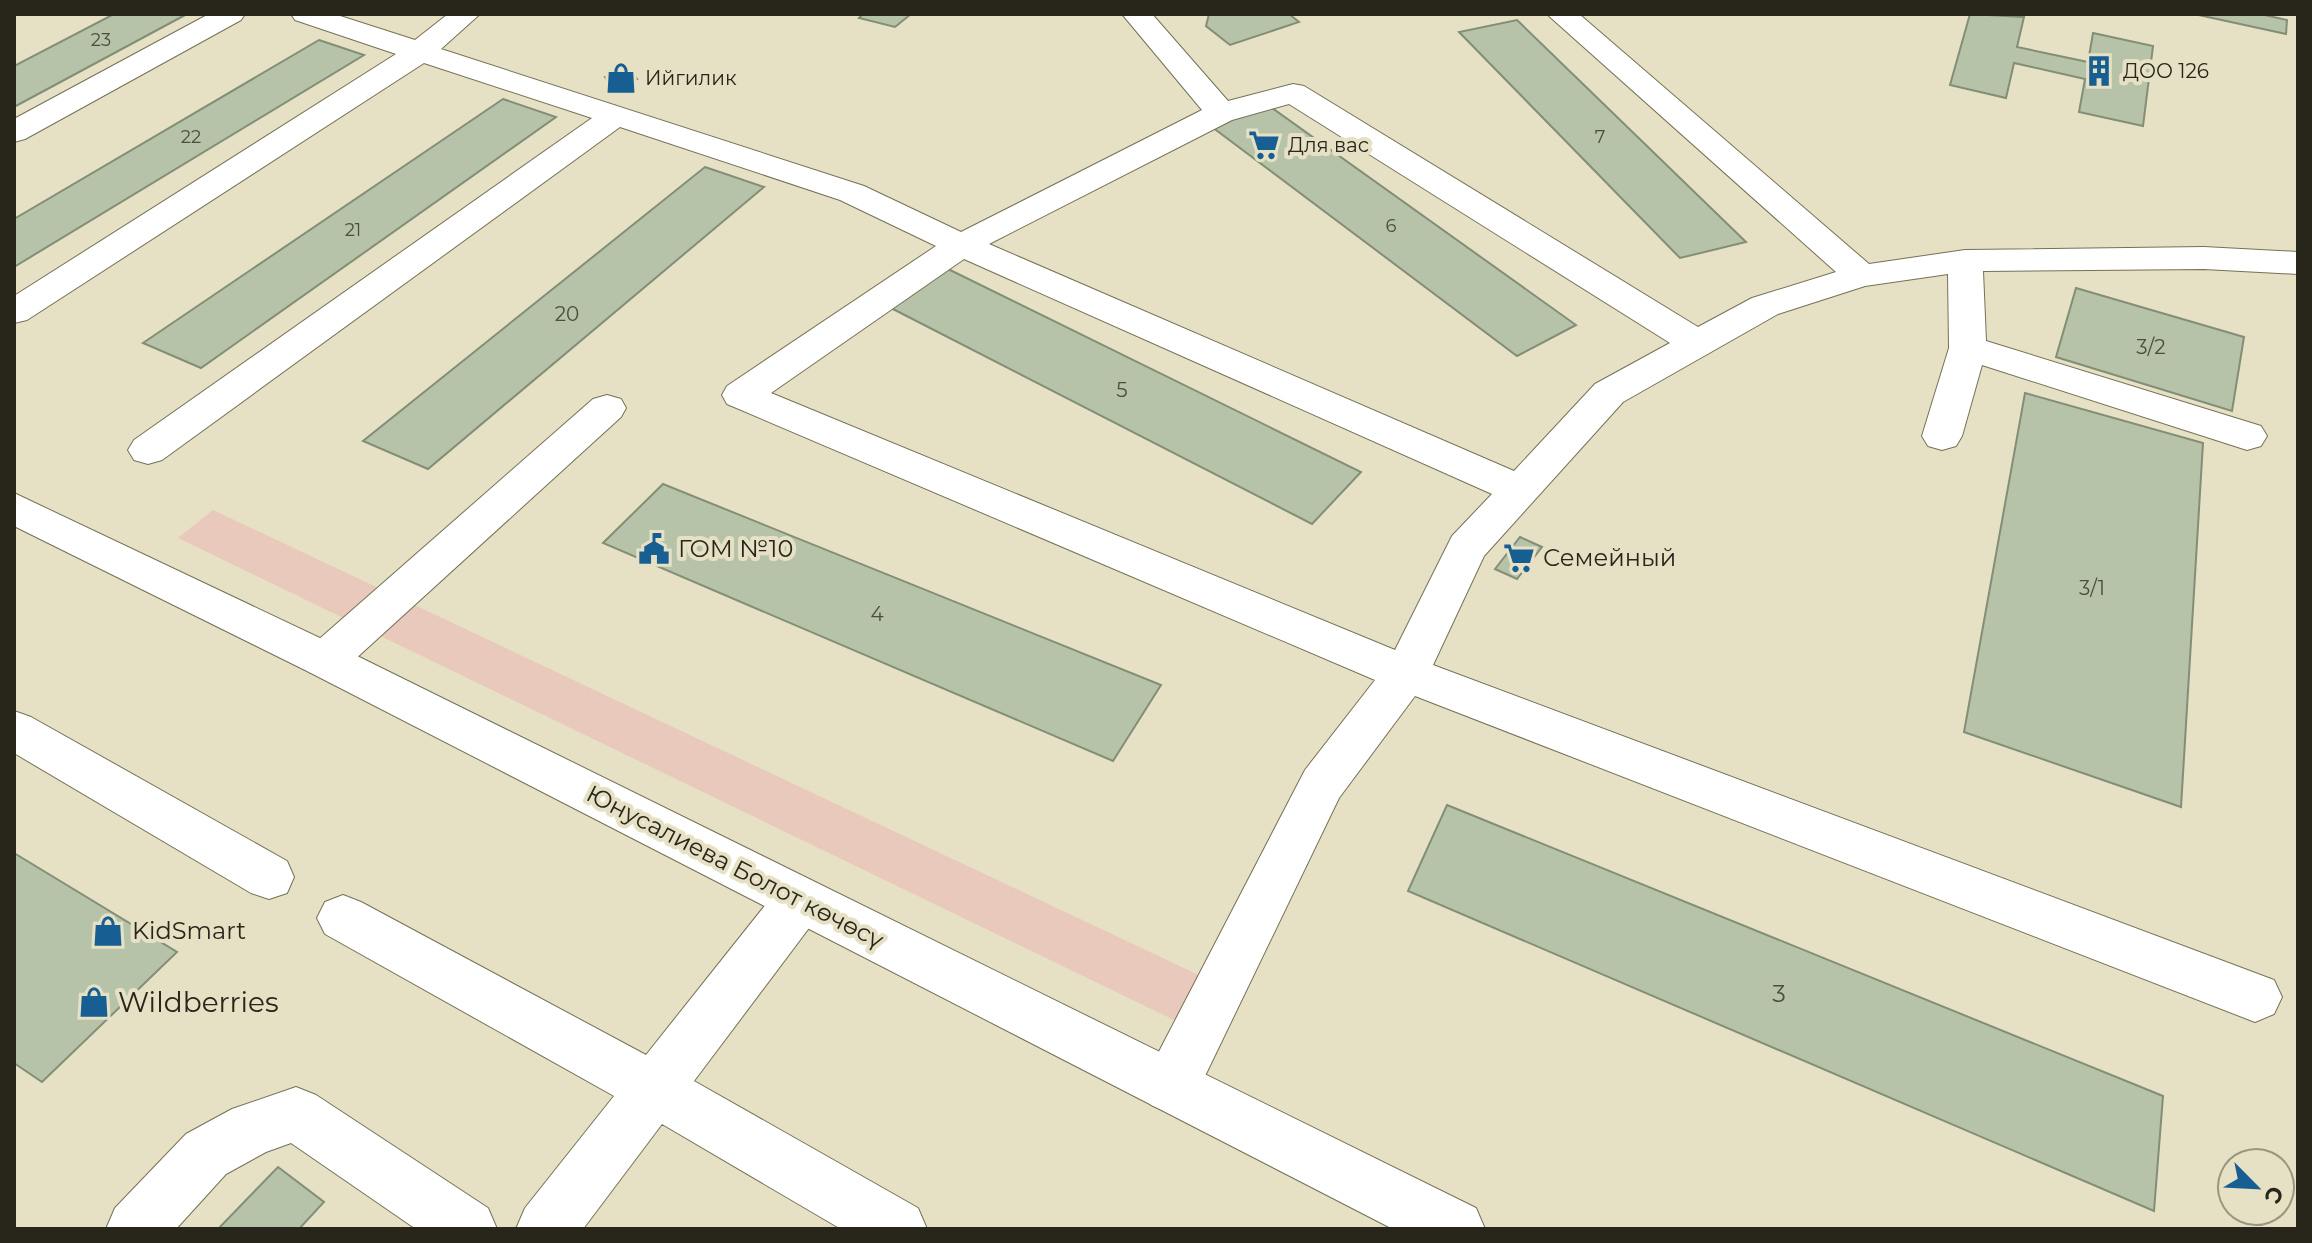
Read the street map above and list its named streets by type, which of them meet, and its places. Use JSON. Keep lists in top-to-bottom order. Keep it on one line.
{"streets":{"main road":["Юнусалиева Болот көчөсү"]},"places":{"building":["ДОО 126"],"shop":["Ийгилик","KidSmart","Wildberries"],"supermarket":["Для вас","Семейный"],"public building":["ГОМ №10"]},"house_numbers":["23","22","7","6","21","20","3/2","5","3/1","4","3"],"north":"bottom right"}
